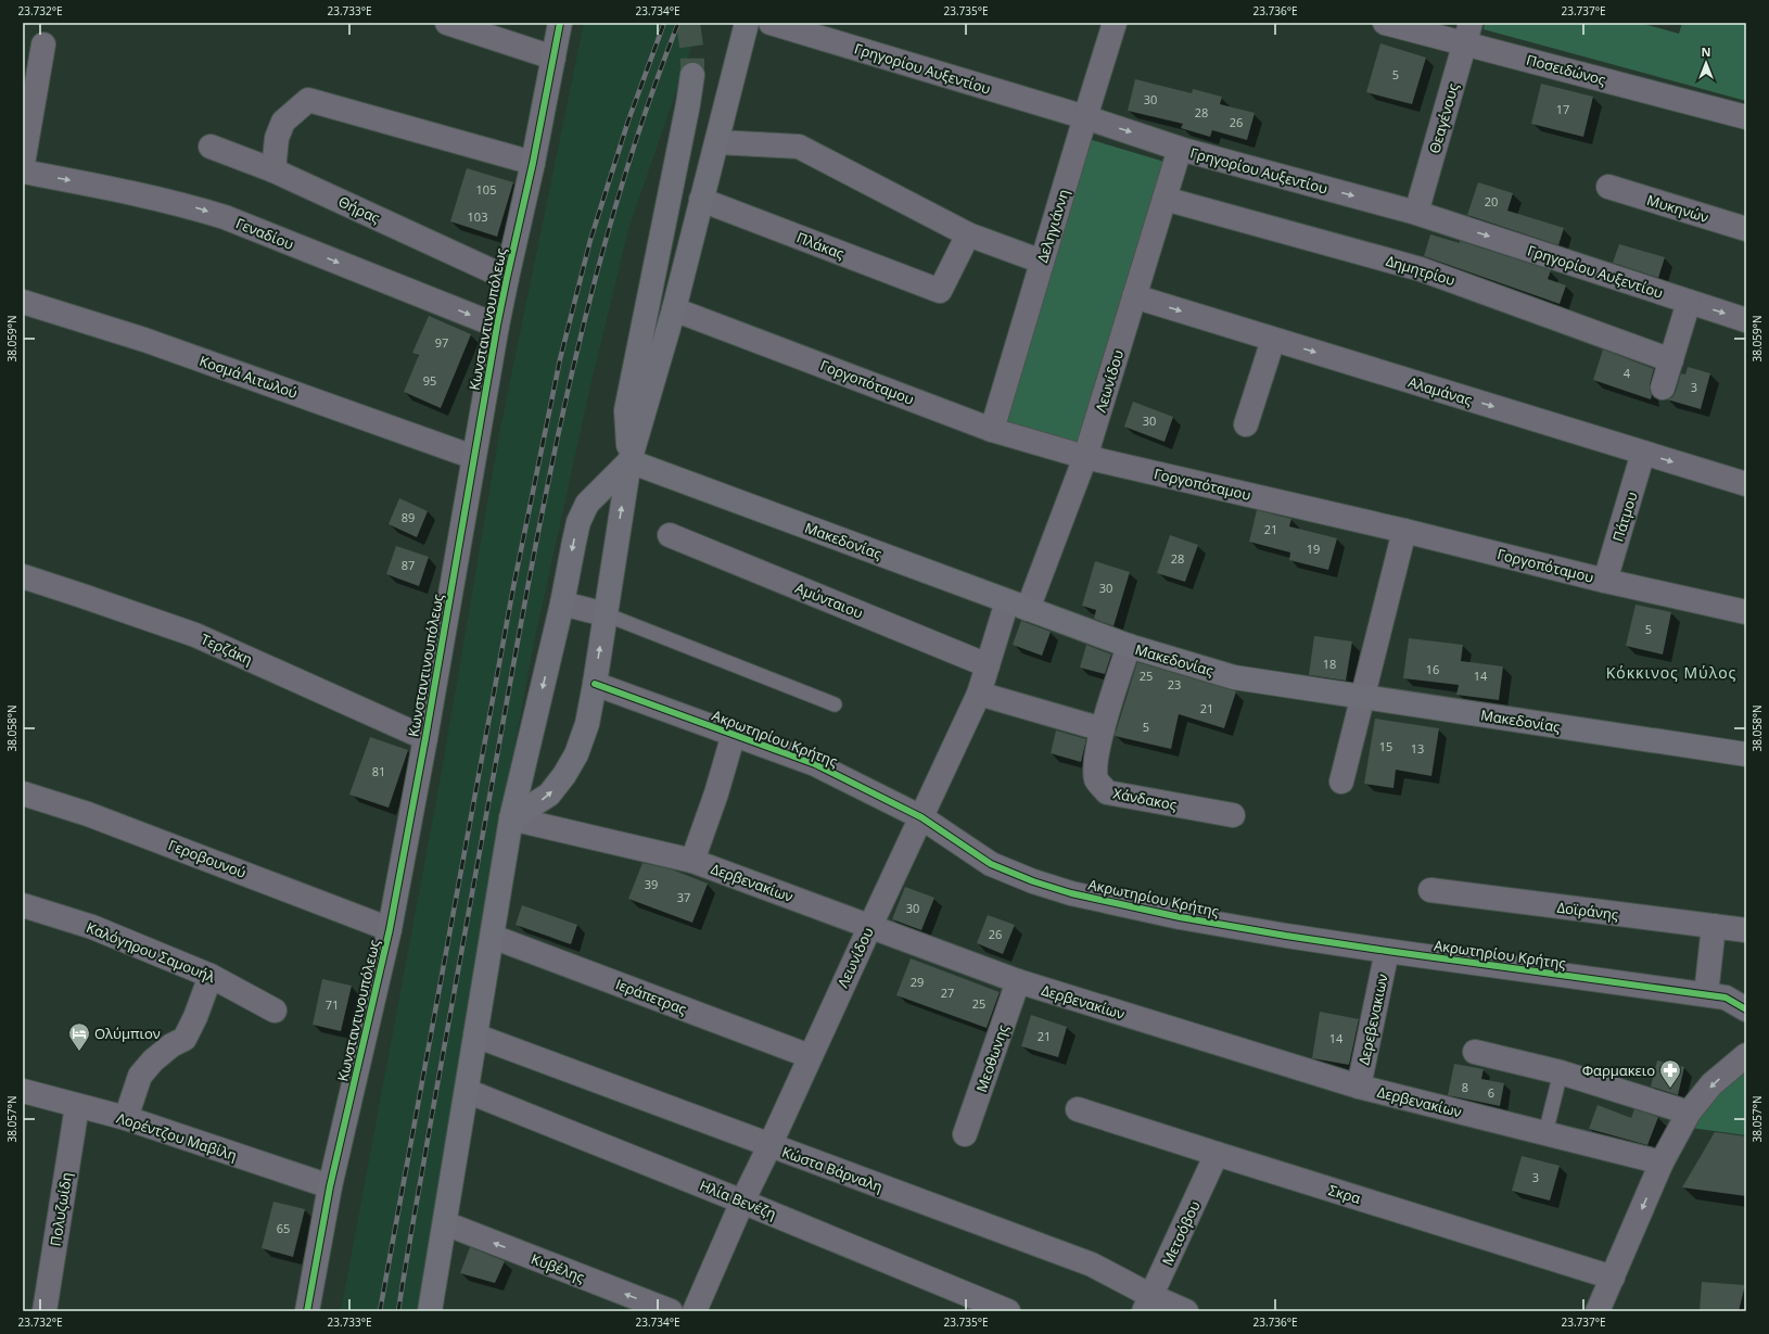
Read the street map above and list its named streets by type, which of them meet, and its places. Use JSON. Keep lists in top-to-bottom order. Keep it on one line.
{"streets":{"street":["Γρηγορίου Αυξεντίου","Ποσειδώνος","Θεαγένους","Μυκηνών","Θήρας","Δεληγιάννη","Γεναδίου","Πλάκας","Δημητρίου","Κωνσταντινουπόλεως","Κοσμά Αιτωλού","Λεωνίδου","Γοργοπόταμου","Αλαμάνας","Πάτμου","Μακεδονίας","Αμύνταιου","Τερζάκη","Ακρωτηρίου Κρήτης","Χάνδακος","Γεροβουνού","Δερβενακίων","Δοϊράνης","Καλόγηρου Σαμουήλ","Ιεράπετρας","Δερεβενακιων","Μεοθωνης","Λορέντζου Μαβίλη","Κώστα Βάρναλη","Σκρα","Ηλία Βενέζη","Πολυζωίδη","Μετσόβου","Κυβέλης"]},"crossings":[["Γρηγορίου Αυξεντίου","Θεαγένους"],["Γρηγορίου Αυξεντίου","Δεληγιάννη"],["Γρηγορίου Αυξεντίου","Λεωνίδου"],["Ποσειδώνος","Θεαγένους"],["Θήρας","Κωνσταντινουπόλεως"],["Δεληγιάννη","Γοργοπόταμου"],["Γεναδίου","Κωνσταντινουπόλεως"],["Δημητρίου","Λεωνίδου"],["Κωνσταντινουπόλεως","Κοσμά Αιτωλού"],["Κωνσταντινουπόλεως","Τερζάκη"],["Κωνσταντινουπόλεως","Γεροβουνού"],["Κωνσταντινουπόλεως","Λορέντζου Μαβίλη"],["Λεωνίδου","Γοργοπόταμου"],["Λεωνίδου","Αλαμάνας"],["Λεωνίδου","Μακεδονίας"],["Λεωνίδου","Αμύνταιου"],["Λεωνίδου","Ακρωτηρίου Κρήτης"],["Λεωνίδου","Δερβενακίων"],["Λεωνίδου","Ιεράπετρας"],["Λεωνίδου","Κώστα Βάρναλη"],["Λεωνίδου","Ηλία Βενέζη"],["Γοργοπόταμου","Πάτμου"],["Αλαμάνας","Πάτμου"],["Μακεδονίας","Χάνδακος"],["Ακρωτηρίου Κρήτης","Δερεβενακιων"],["Δερβενακίων","Δερεβενακιων"],["Δερβενακίων","Μεοθωνης"],["Λορέντζου Μαβίλη","Πολυζωίδη"],["Κώστα Βάρναλη","Μετσόβου"],["Σκρα","Μετσόβου"]],"one_way":["Γρηγορίου Αυξεντίου","Γεναδίου","Αλαμάνας","Κυβέλης"],"districts":["Κόκκινος Μύλος"],"places":{"hotel":["Ολύμπιον"],"pharmacy":["Φαρμακειο"]},"house_numbers":["5","30","17","28","26","105","20","103","97","4","95","3","30","89","21","19","28","87","30","5","18","16","25","14","23","21","5","15","13","81","39","37","30","26","29","27","25","71","21","14","8","6","3","65"],"north":"top","coordinates":["23.732°E","23.733°E","23.734°E","23.735°E","23.736°E","23.737°E","38.059°N","38.058°N","38.057°N"]}
